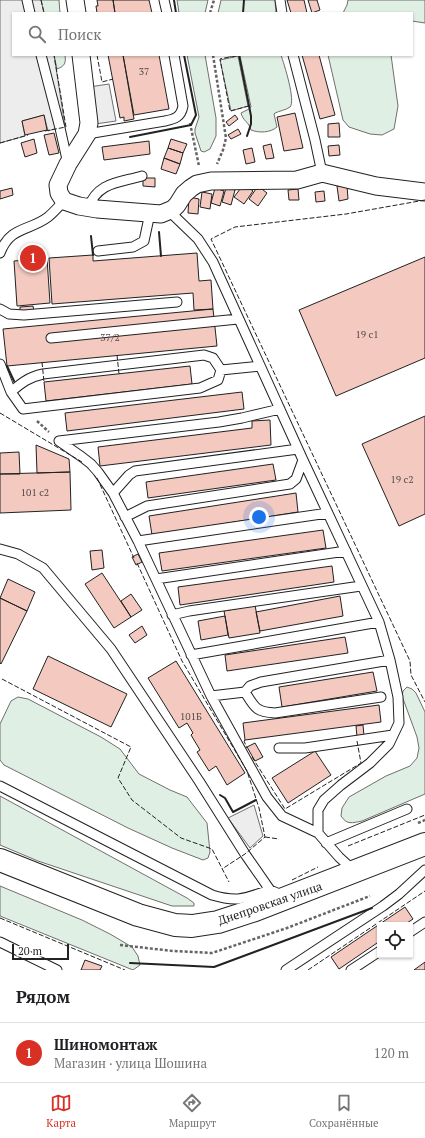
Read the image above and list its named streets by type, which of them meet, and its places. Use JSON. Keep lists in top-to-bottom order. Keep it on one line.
{"streets":{"main road":["Днепровская улица"]},"house_numbers":["37","19 с1","37/2","19 с2","101 с2","101Б"],"scale_bar":"20 m","page":{"search":"Поиск","pins":"1","scale":"20 m","heading":"Рядом","list":[{"mark":"1","name":"Шиномонтаж","note":"Магазин · улица Шошина","value":"120 m"}],"nav":["Карта","Маршрут","Сохранённые"]}}
